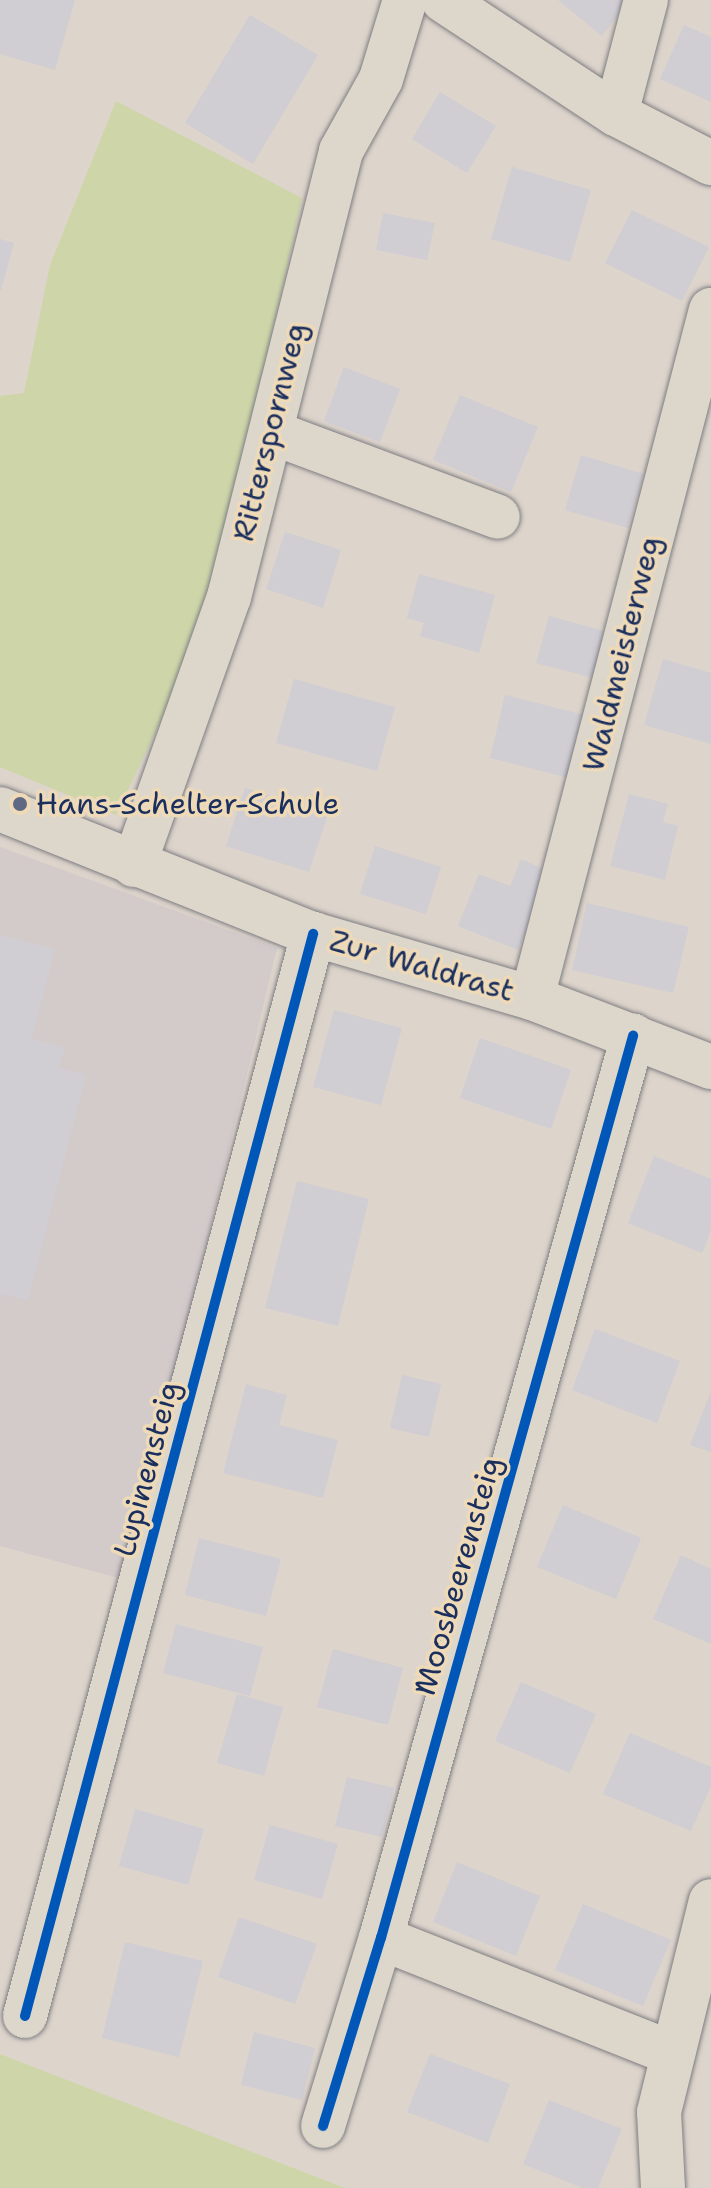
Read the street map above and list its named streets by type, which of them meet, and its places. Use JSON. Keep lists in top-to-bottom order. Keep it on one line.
{"streets":{"street":["Ritterspornweg","Waldmeisterweg","Zur Waldrast","Lupinensteig","Moosbeerensteig"]},"crossings":[["Ritterspornweg","Zur Waldrast"],["Waldmeisterweg","Zur Waldrast"],["Zur Waldrast","Lupinensteig"],["Zur Waldrast","Moosbeerensteig"]],"places":["Hans-Schelter-Schule"]}
